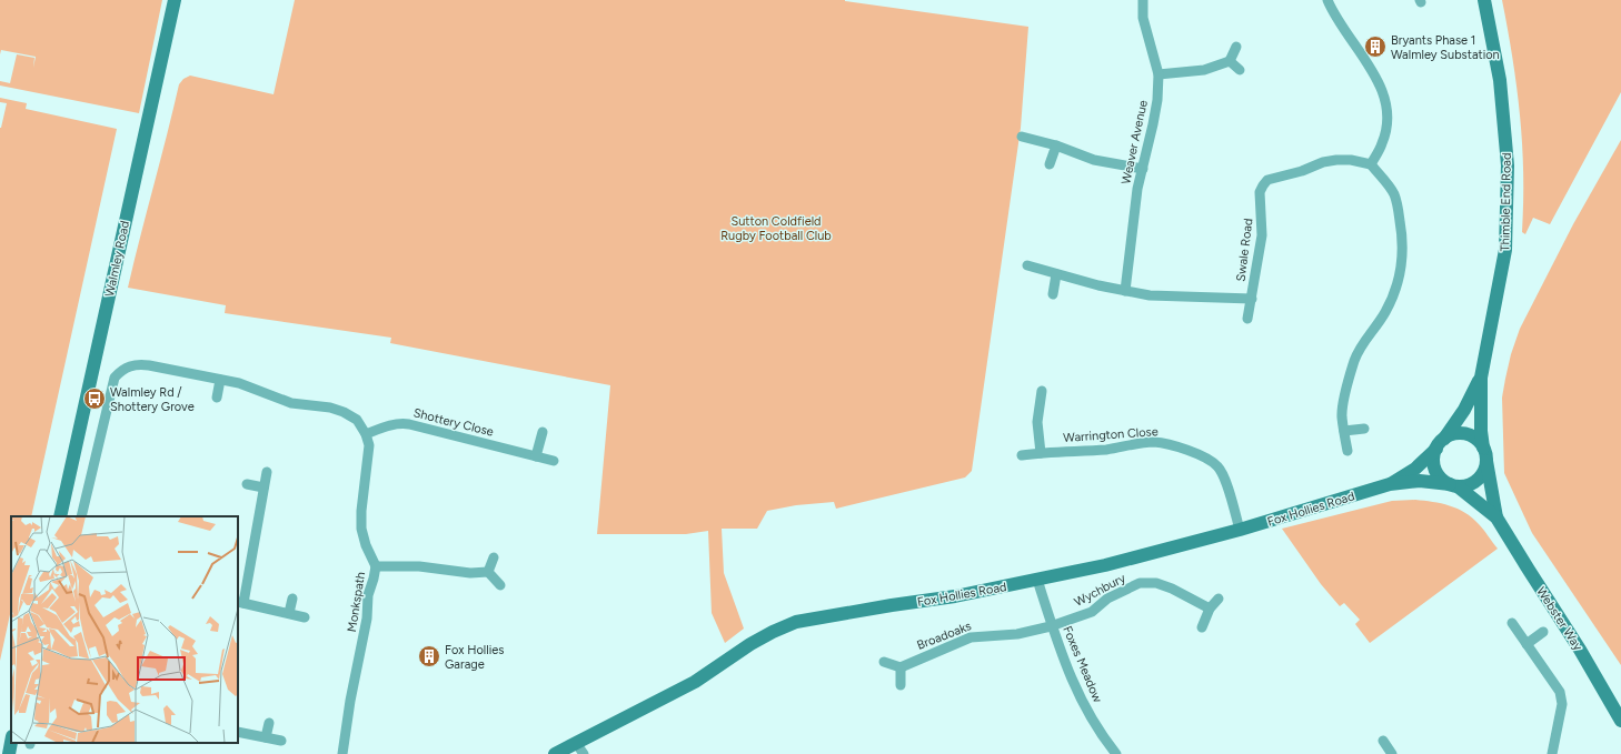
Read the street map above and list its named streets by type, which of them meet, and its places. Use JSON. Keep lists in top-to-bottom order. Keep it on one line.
{"streets":{"street":["Weaver Avenue","Thimble End Road","Swale Road","Walmley Road","Shottery Close","Warrington Close","Fox Hollies Road","Wychbury","Monkspath","Webster Way","Broadoaks","Foxes Meadow"]},"crossings":[["Weaver Avenue","Swale Road"],["Thimble End Road","Fox Hollies Road"],["Thimble End Road","Webster Way"],["Warrington Close","Fox Hollies Road"],["Fox Hollies Road","Webster Way"],["Fox Hollies Road","Foxes Meadow"],["Wychbury","Broadoaks"],["Wychbury","Foxes Meadow"],["Broadoaks","Foxes Meadow"]],"parks":["Sutton Coldfield Rugby Football Club"],"places":{"building":["Bryants Phase 1 Walmley Substation","Fox Hollies Garage"],"bus stop":["Walmley Rd / Shottery Grove"]}}
